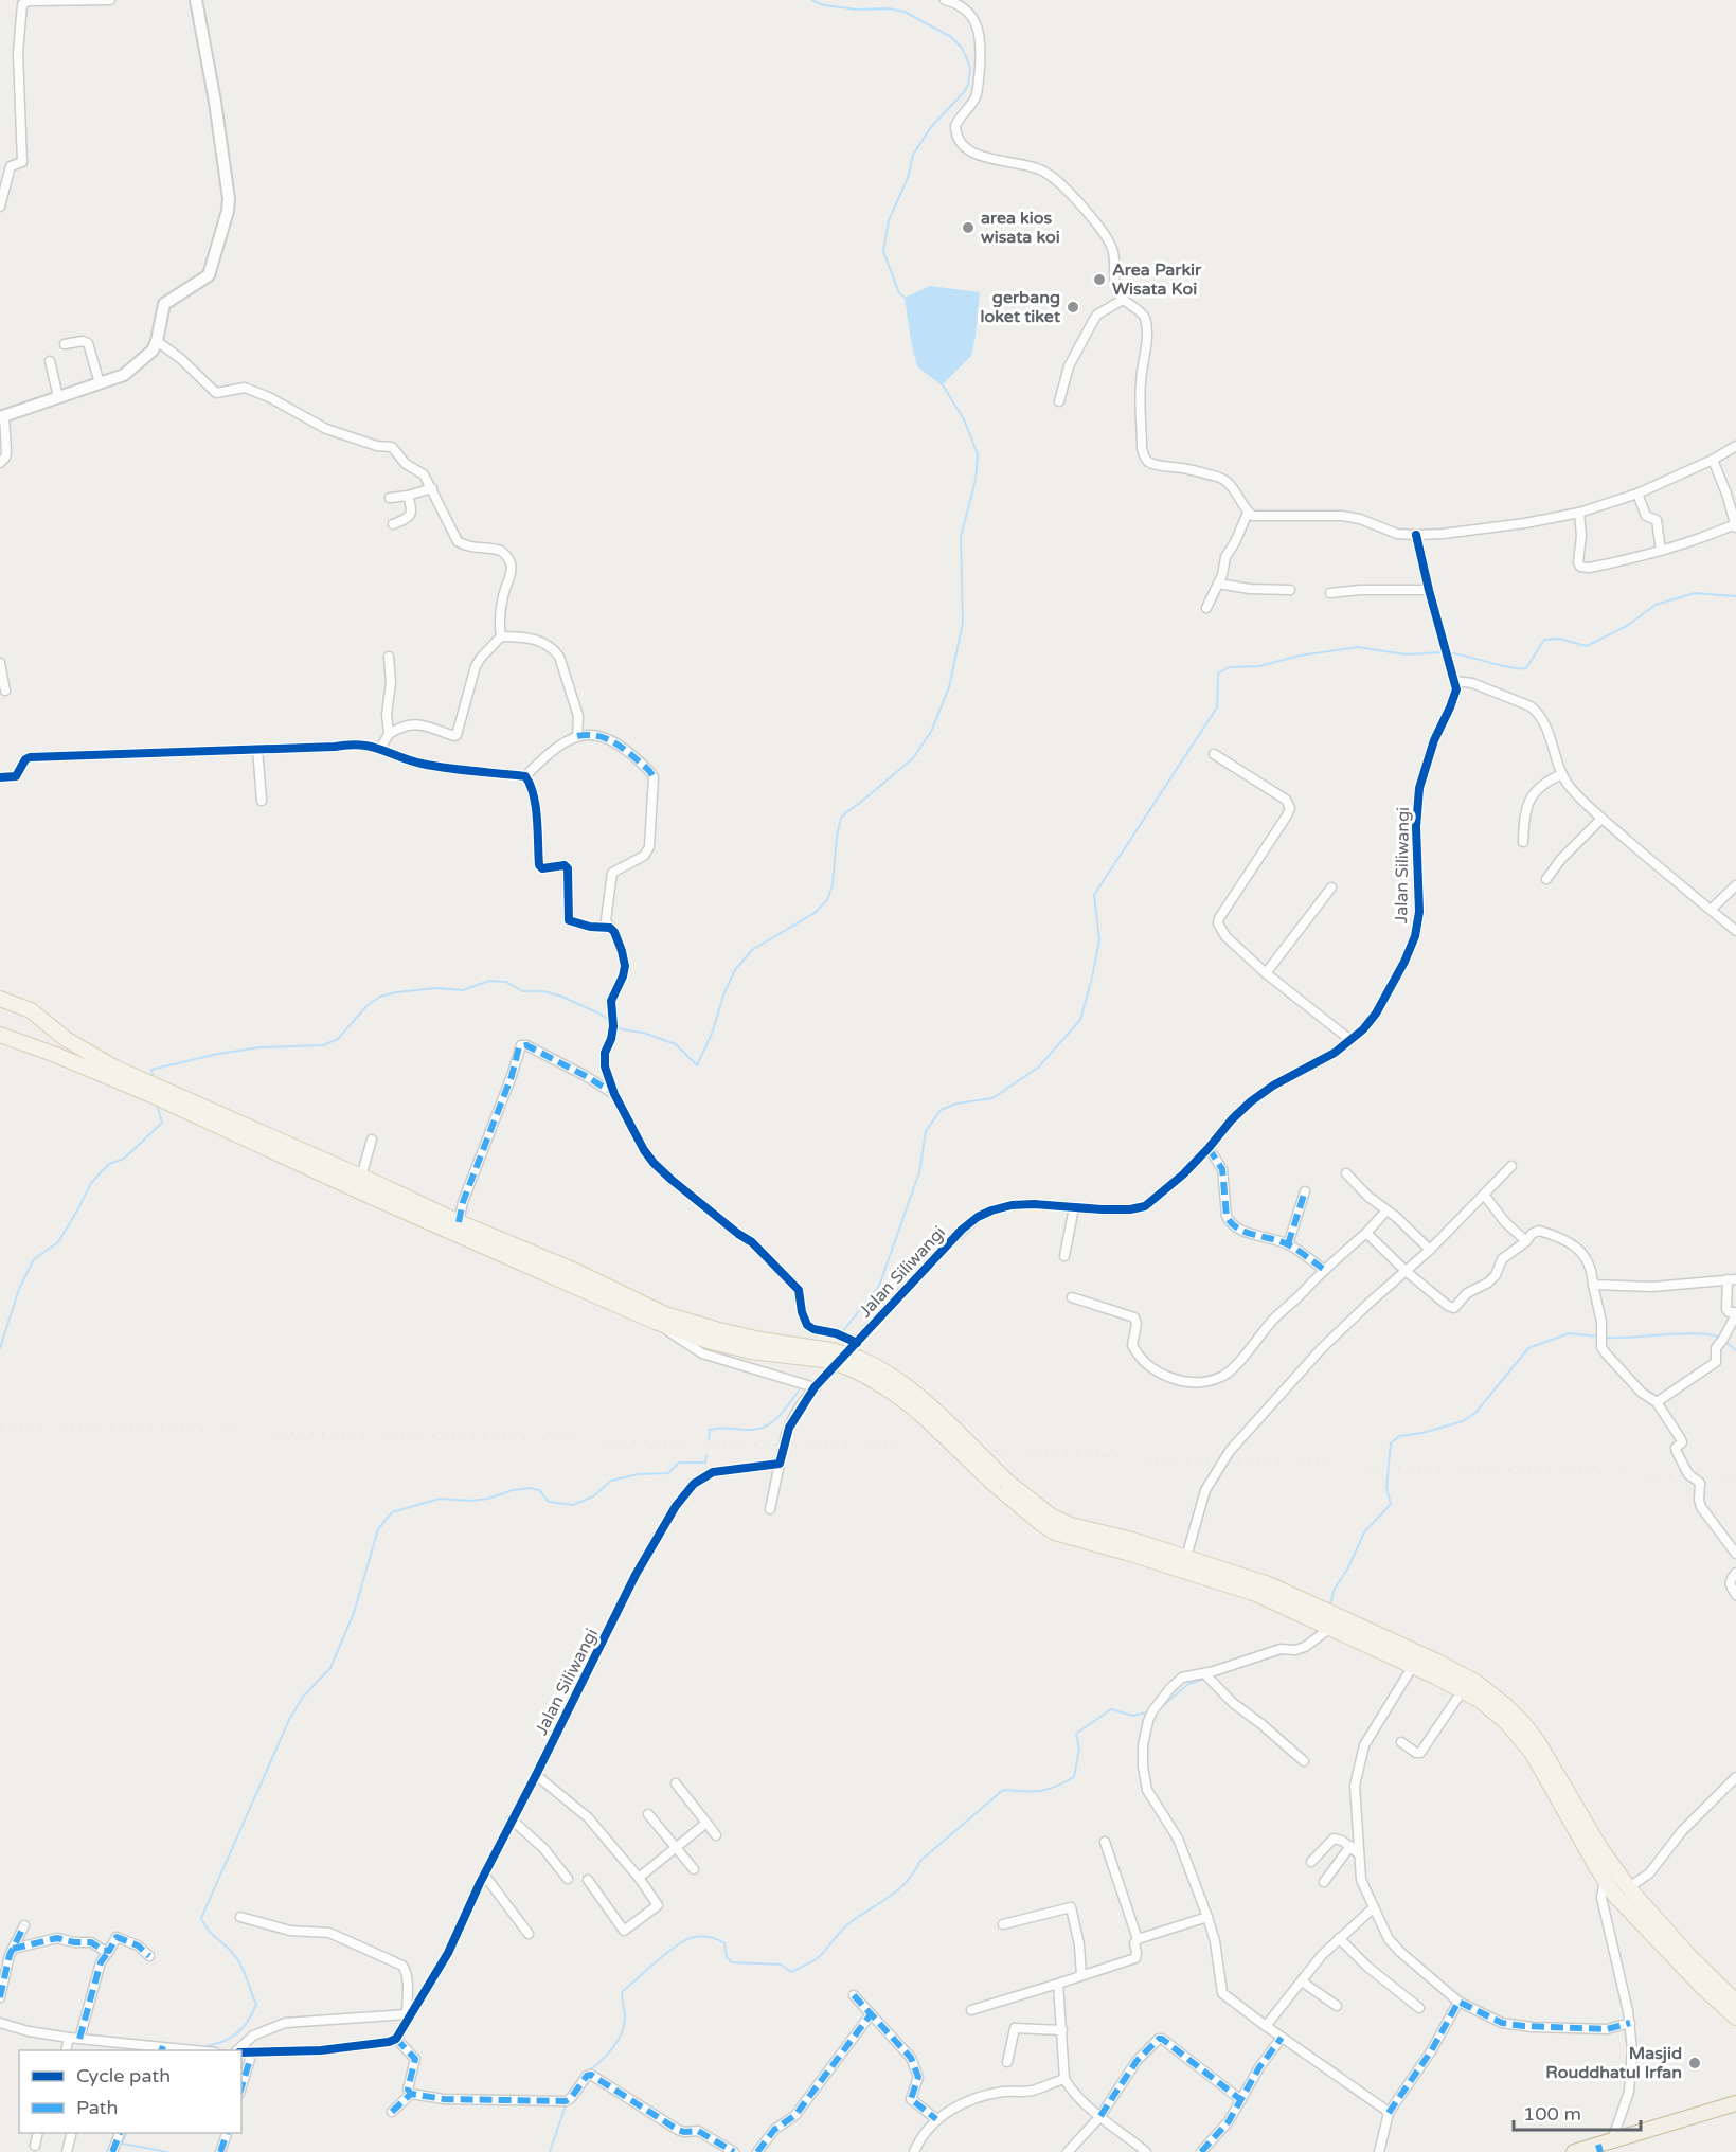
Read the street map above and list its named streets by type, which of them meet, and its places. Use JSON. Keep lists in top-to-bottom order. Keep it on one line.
{"streets":{"street":["Jalan Siliwangi"]},"places":["area kios wisata koi","Area Parkir Wisata Koi","gerbang loket tiket","Masjid Rouddhatul Irfan"],"legend":["Cycle path","Path"],"scale_bar":"100 m"}
